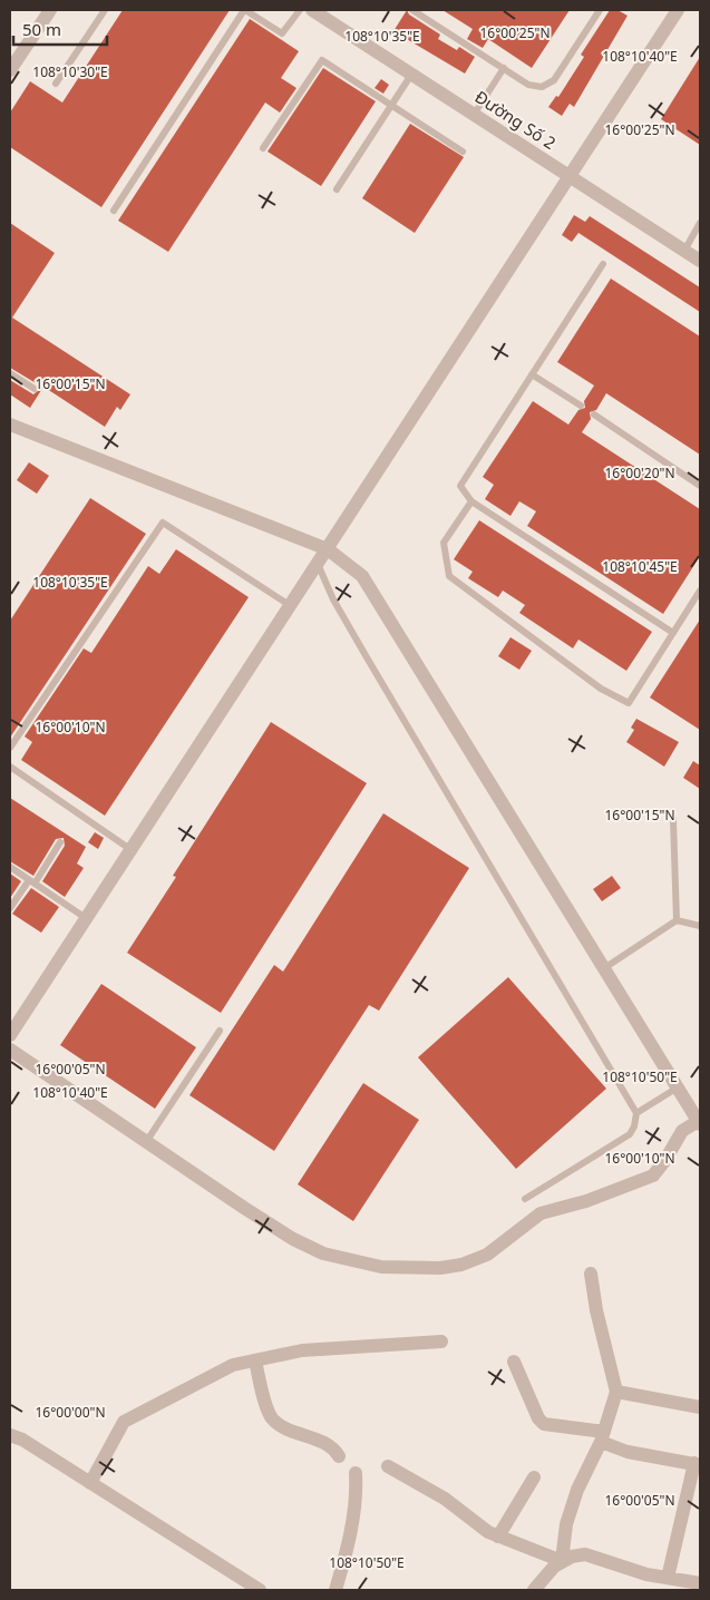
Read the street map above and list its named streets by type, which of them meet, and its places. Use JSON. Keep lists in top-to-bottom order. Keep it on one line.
{"streets":{"street":["Đường Số 2"]},"scale_bar":"50 m","coordinates":["16°00'25\"N","108°10'35\"E","108°10'40\"E","108°10'30\"E","16°00'15\"N","16°00'20\"N","108°10'45\"E","16°00'10\"N","16°00'05\"N","108°10'50\"E","16°00'00\"N"]}
